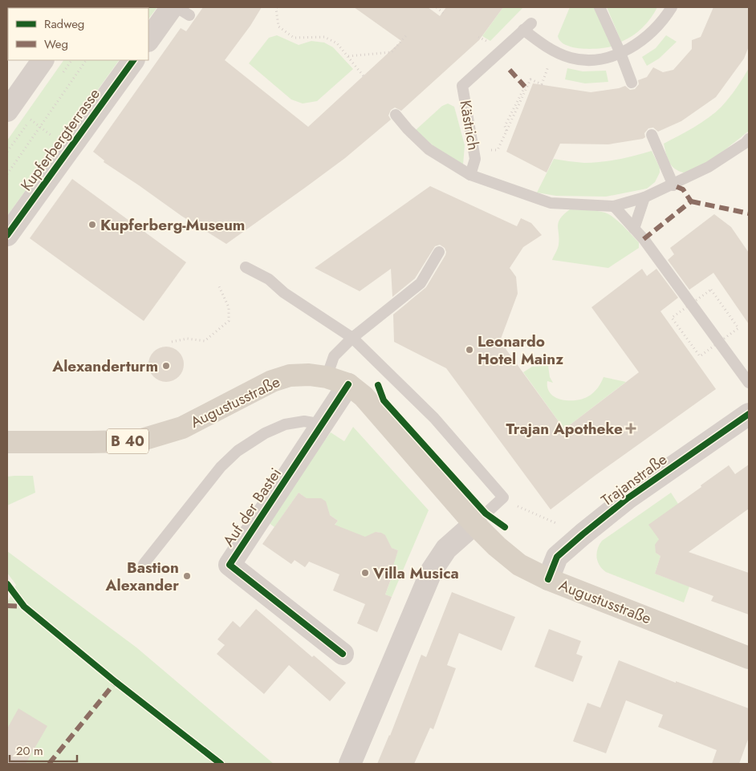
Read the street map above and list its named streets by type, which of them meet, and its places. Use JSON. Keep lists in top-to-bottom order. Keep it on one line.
{"streets":{"main road":["Augustusstraße","B 40"],"street":["Kupferbergterrasse","Trajanstraße","Auf der Bastei"],"lane":["Kästrich"]},"crossings":[["Augustusstraße","Trajanstraße"],["Augustusstraße","Auf der Bastei"]],"places":{"other":["Kupferberg-Museum","Leonardo Hotel Mainz","Alexanderturm","Villa Musica","Bastion Alexander"],"health":["Trajan Apotheke"]},"legend":["Radweg","Weg"],"scale_bar":"20 m"}
